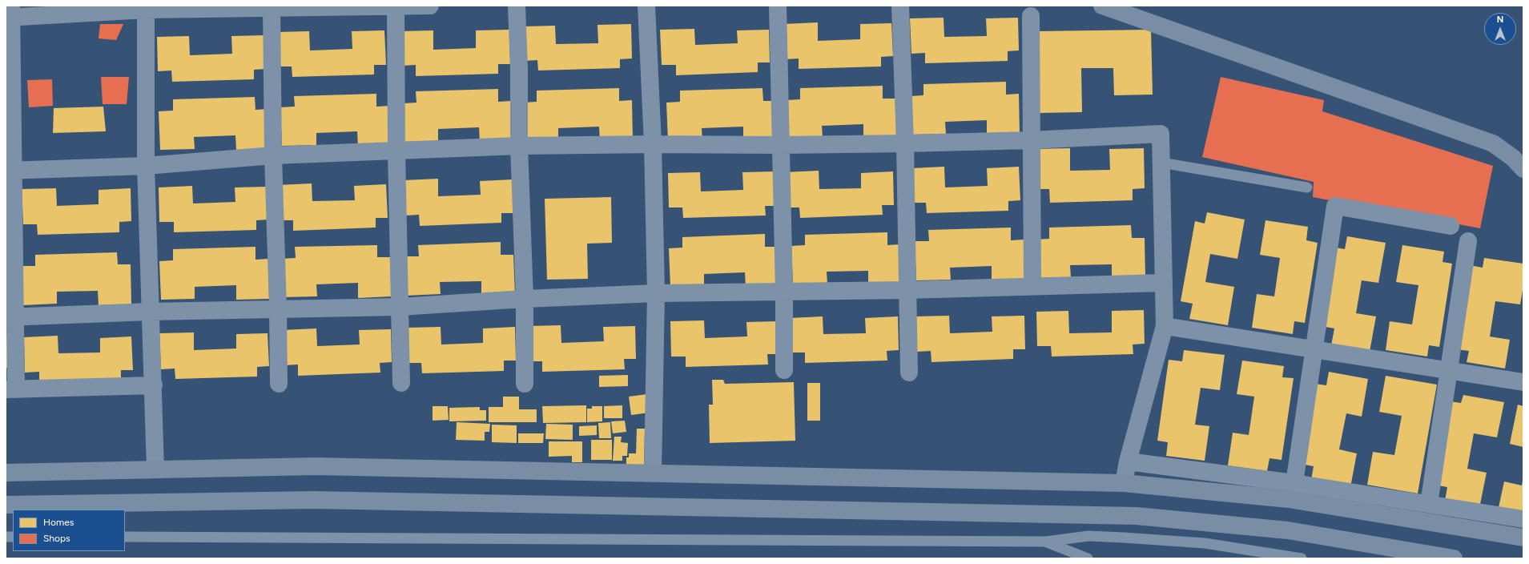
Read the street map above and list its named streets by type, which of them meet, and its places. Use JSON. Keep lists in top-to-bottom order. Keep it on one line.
{"legend":["Homes","Shops"],"north":"top"}
